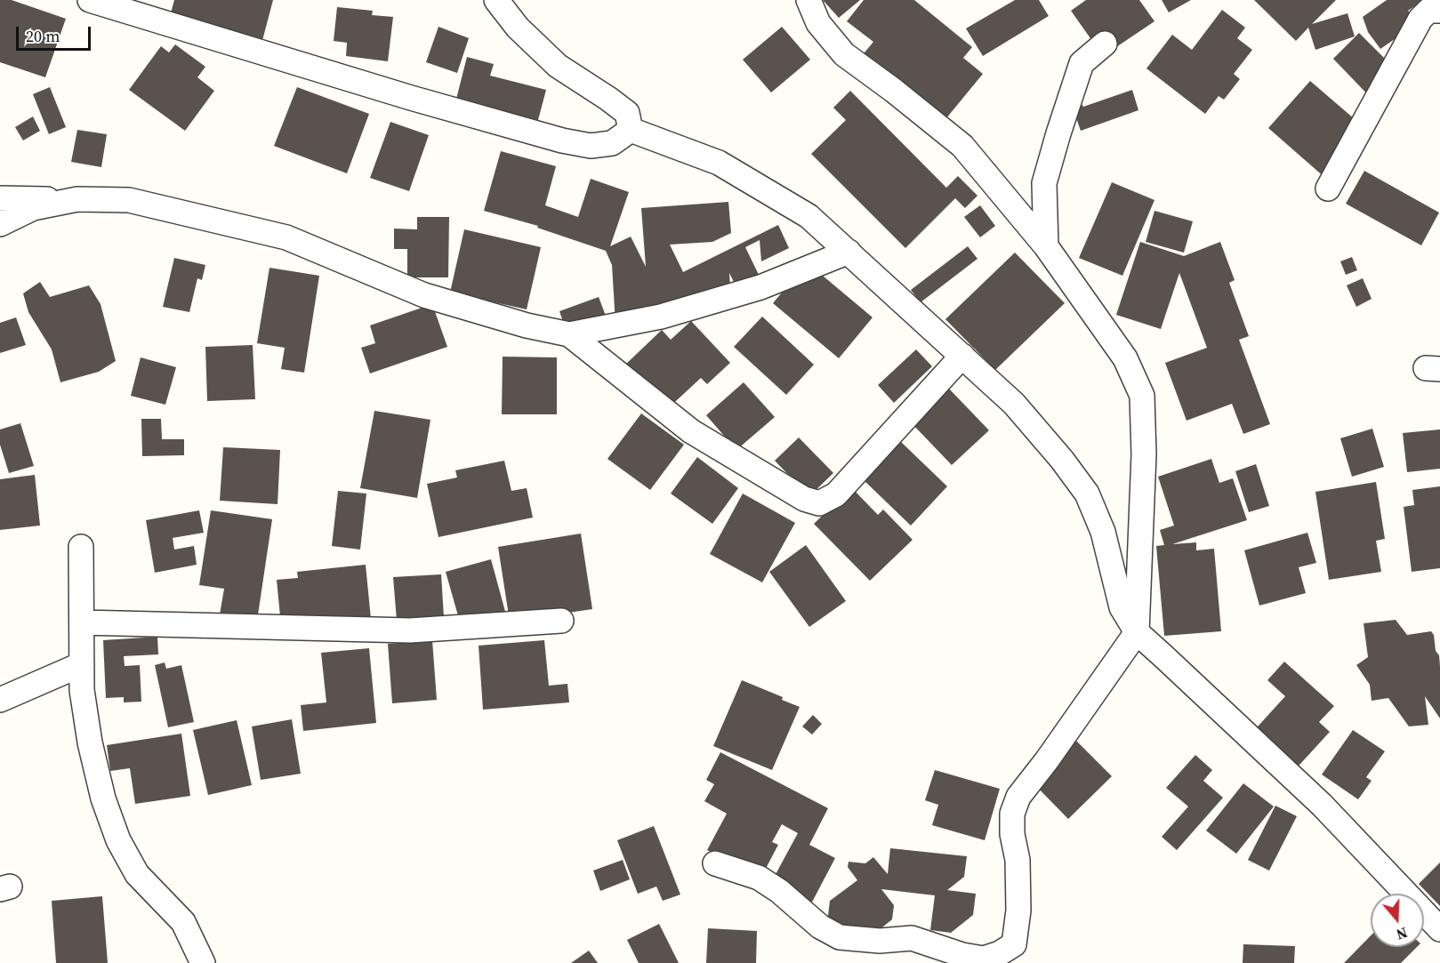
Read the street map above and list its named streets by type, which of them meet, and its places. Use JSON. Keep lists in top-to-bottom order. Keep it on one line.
{"scale_bar":"20 m","north":"bottom"}
